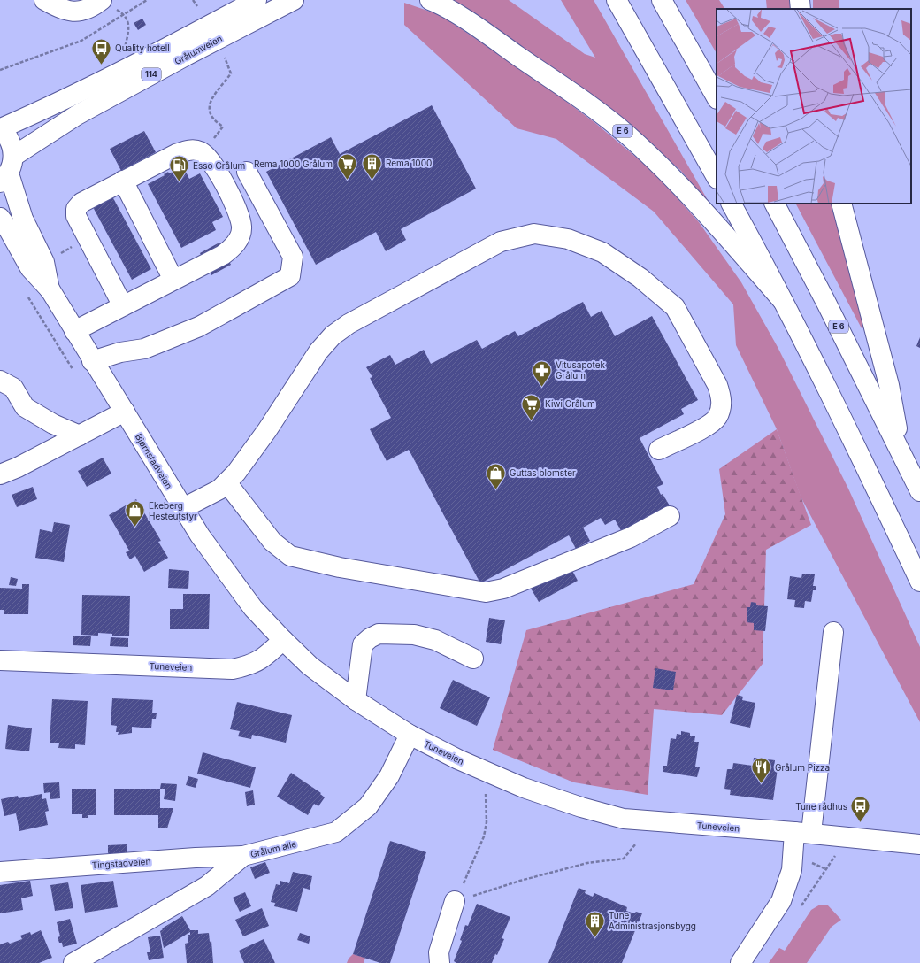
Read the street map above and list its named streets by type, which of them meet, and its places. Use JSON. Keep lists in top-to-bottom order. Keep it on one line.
{"streets":{"main road":["Grålumveien","114","E 6","Bjørnstadveien","Tuneveien","Grålum alle","Tingstadveien"]},"crossings":[["Grålumveien","114"],["Grålumveien","Bjørnstadveien"],["114","Bjørnstadveien"],["Bjørnstadveien","Tuneveien"],["Tuneveien","Grålum alle"],["Grålum alle","Tingstadveien"]],"places":{"bus stop":["Quality hotell","Tune rådhus"],"building":["Rema 1000","Tune Administrasjonsbygg"],"supermarket":["Rema 1000 Grålum","Kiwi Grålum"],"fuel station":["Esso Grålum"],"pharmacy":["Vitusapotek Grålum"],"shop":["Guttas blomster","Ekeberg Hesteutstyr"],"restaurant":["Grålum Pizza"]}}
